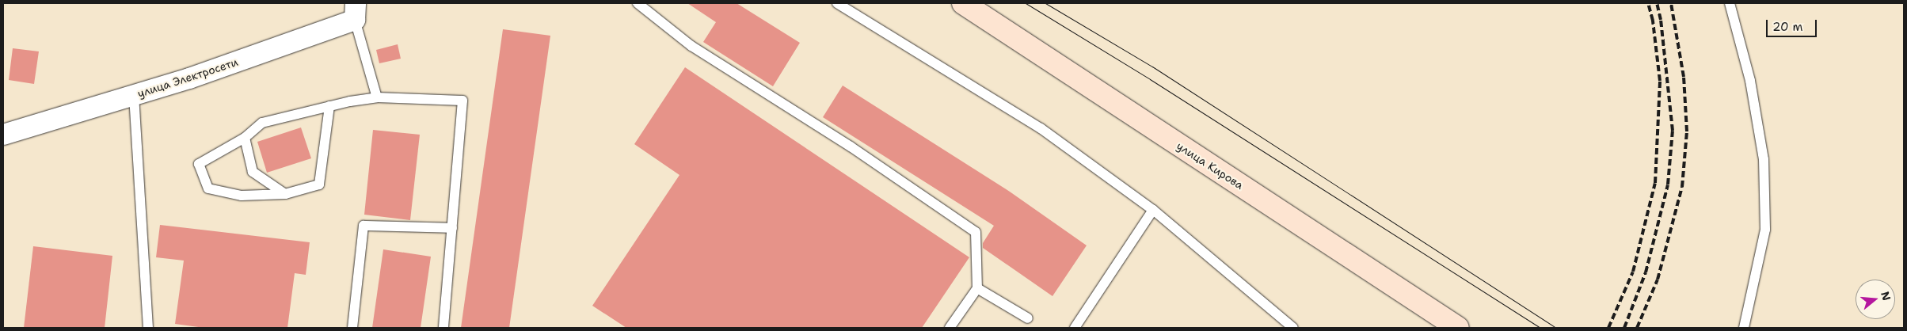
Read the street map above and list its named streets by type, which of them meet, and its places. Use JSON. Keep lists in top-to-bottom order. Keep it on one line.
{"streets":{"main road":["улица Кирова"],"street":["улица Электросети"]},"scale_bar":"20 m","north":"right"}
